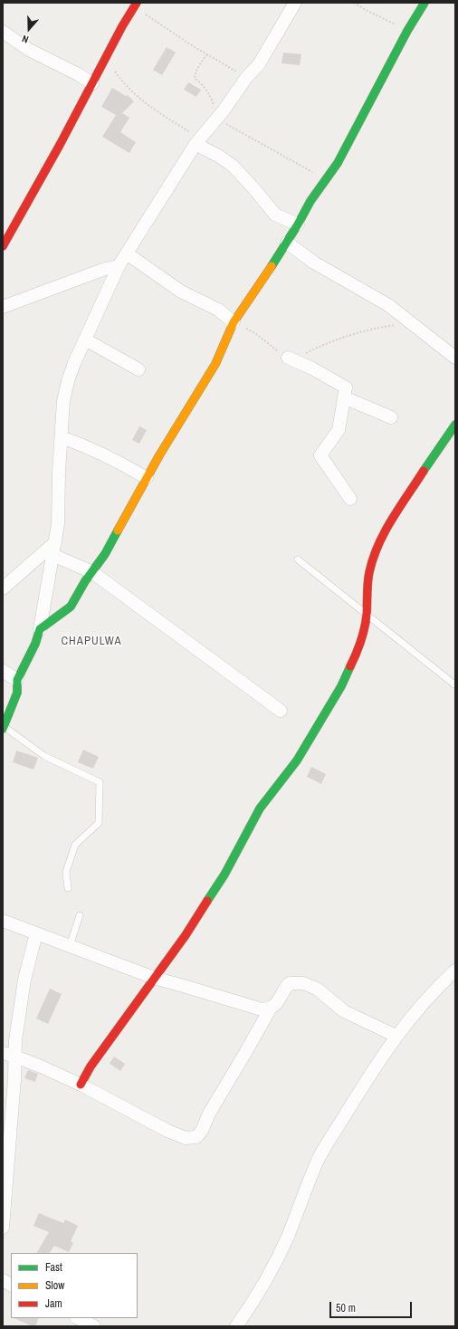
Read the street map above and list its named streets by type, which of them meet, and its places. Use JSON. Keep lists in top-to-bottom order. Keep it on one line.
{"districts":["CHAPULWA"],"legend":["Fast","Slow","Jam"],"scale_bar":"50 m","north":"bottom"}
